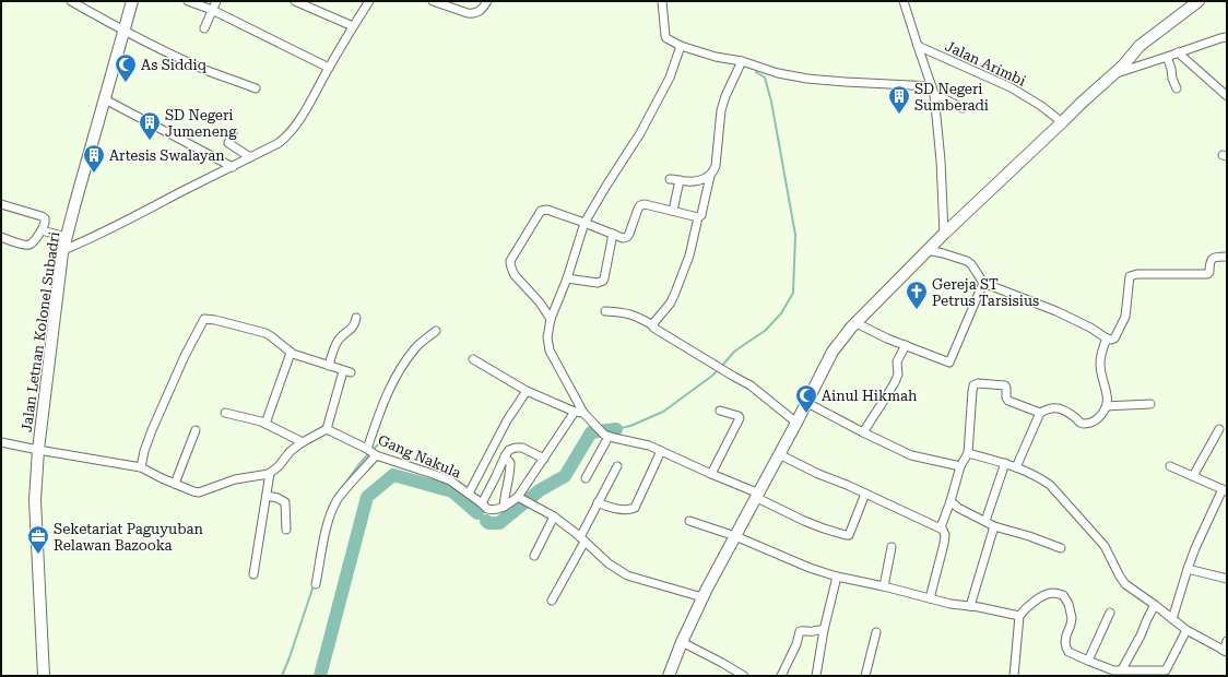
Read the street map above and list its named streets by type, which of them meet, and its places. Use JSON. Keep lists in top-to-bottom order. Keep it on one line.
{"streets":{"main road":["Jalan Letnan Kolonel Subadri"],"street":["Jalan Arimbi","Gang Nakula"]},"places":{"mosque":["As Siddiq","Ainul Hikmah"],"building":["SD Negeri Sumberadi","SD Negeri Jumeneng","Artesis Swalayan"],"church":["Gereja ST Petrus Tarsisius"],"office":["Seketariat Paguyuban Relawan Bazooka"]}}
